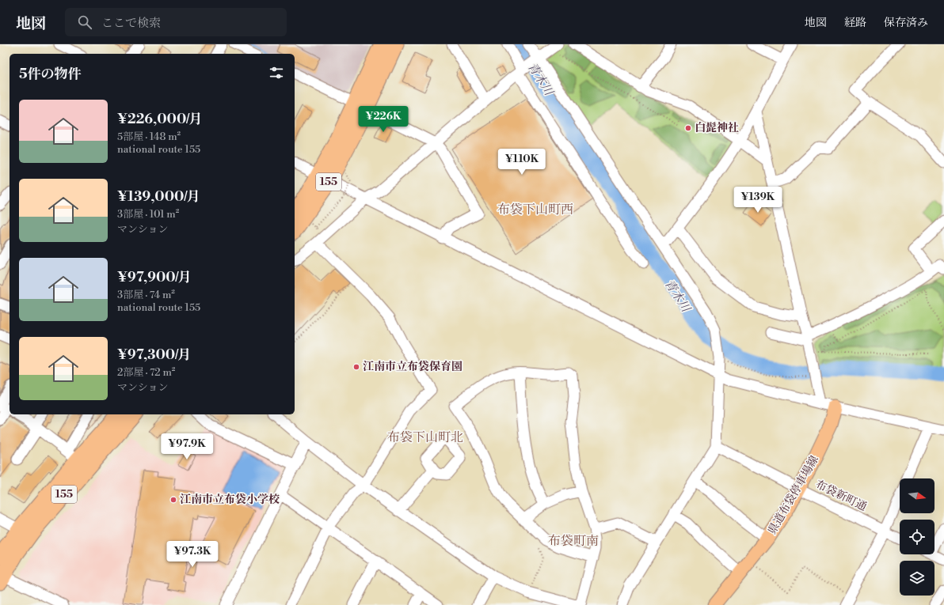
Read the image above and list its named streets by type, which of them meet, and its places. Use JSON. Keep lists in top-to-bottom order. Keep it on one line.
{"streets":{"highway":["155"],"main road":["県道布袋停車場線"],"street":["布袋新町通"]},"crossings":[["県道布袋停車場線","布袋新町通"]],"districts":["布袋下山町西","布袋下山町北","布袋町南"],"water":["青木川"],"places":["白髭神社","江南市立布袋保育園","江南市立布袋小学校"],"north":"right","page":{"header":"地図","search":"ここで検索","nav":["地図","経路","保存済み"],"heading":"5件の物件","list":[{"name":"¥226,000/月","note":"5部屋 · 148 m² · national route 155"},{"name":"¥139,000/月","note":"3部屋 · 101 m² · マンション"},{"name":"¥97,900/月","note":"3部屋 · 74 m² · national route 155"},{"name":"¥97,300/月","note":"2部屋 · 72 m² · マンション"}],"price":["¥226K","¥110K","¥139K","¥97.9K","¥97.3K"]}}
